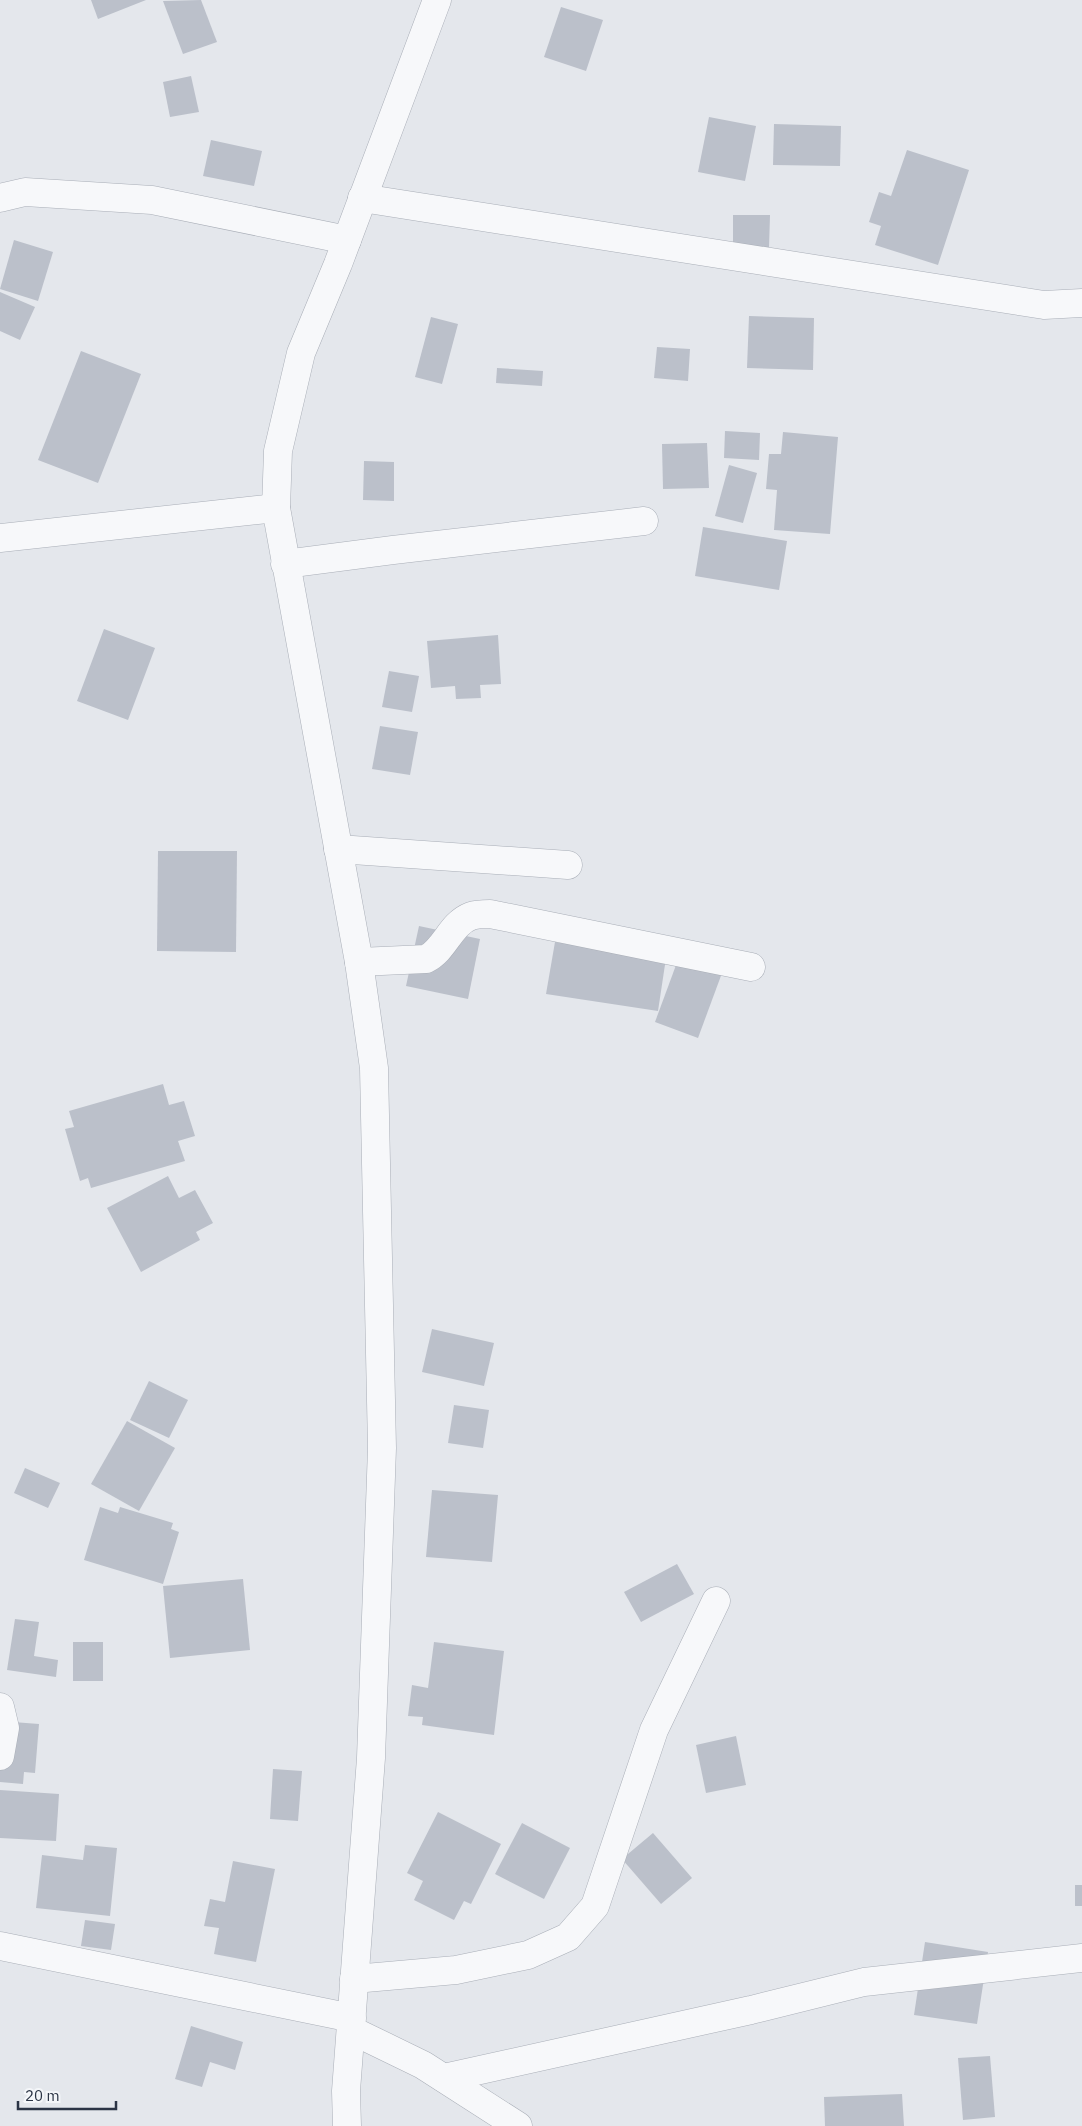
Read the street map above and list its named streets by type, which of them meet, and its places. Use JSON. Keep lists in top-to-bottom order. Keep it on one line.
{"scale_bar":"20 m"}
